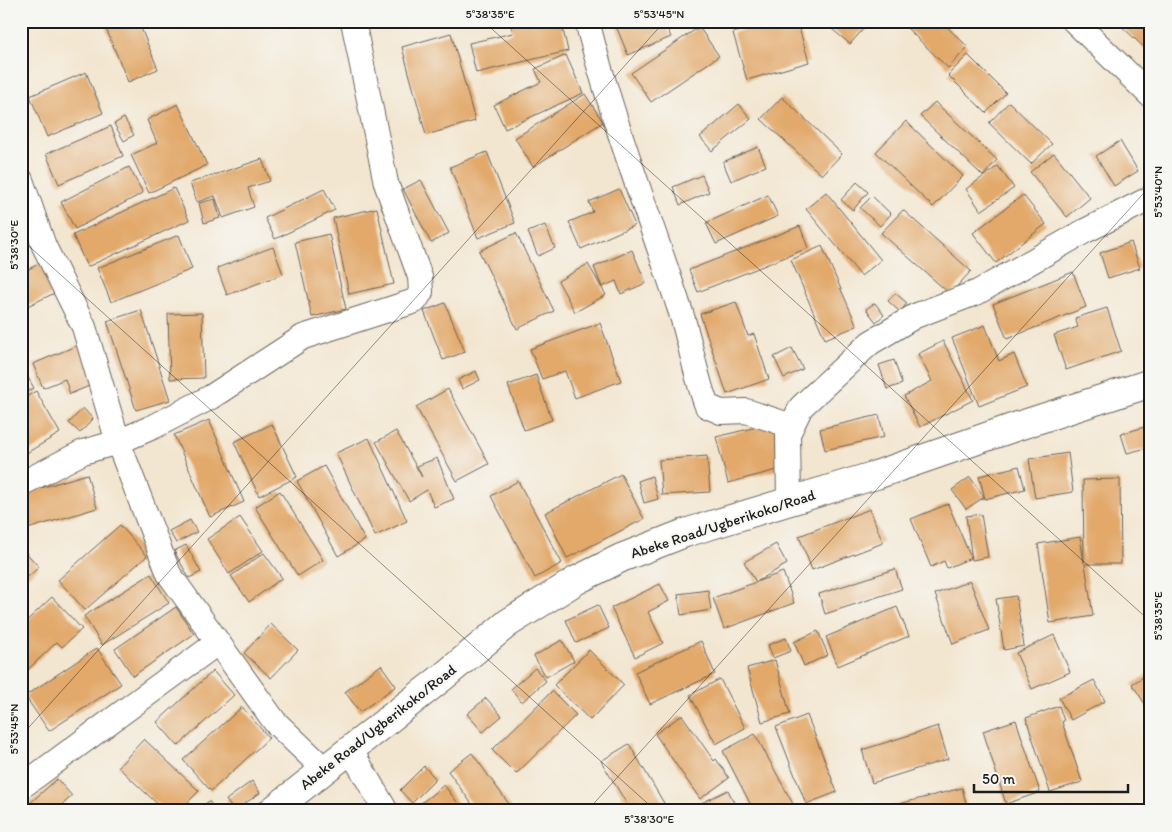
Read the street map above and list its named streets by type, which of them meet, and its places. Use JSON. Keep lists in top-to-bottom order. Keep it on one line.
{"streets":{"street":["Abeke Road/Ugberikoko/Road"]},"scale_bar":"50 m","coordinates":["5°38'35\"E","5°53'45\"N","5°53'40\"N","5°38'30\"E"]}
